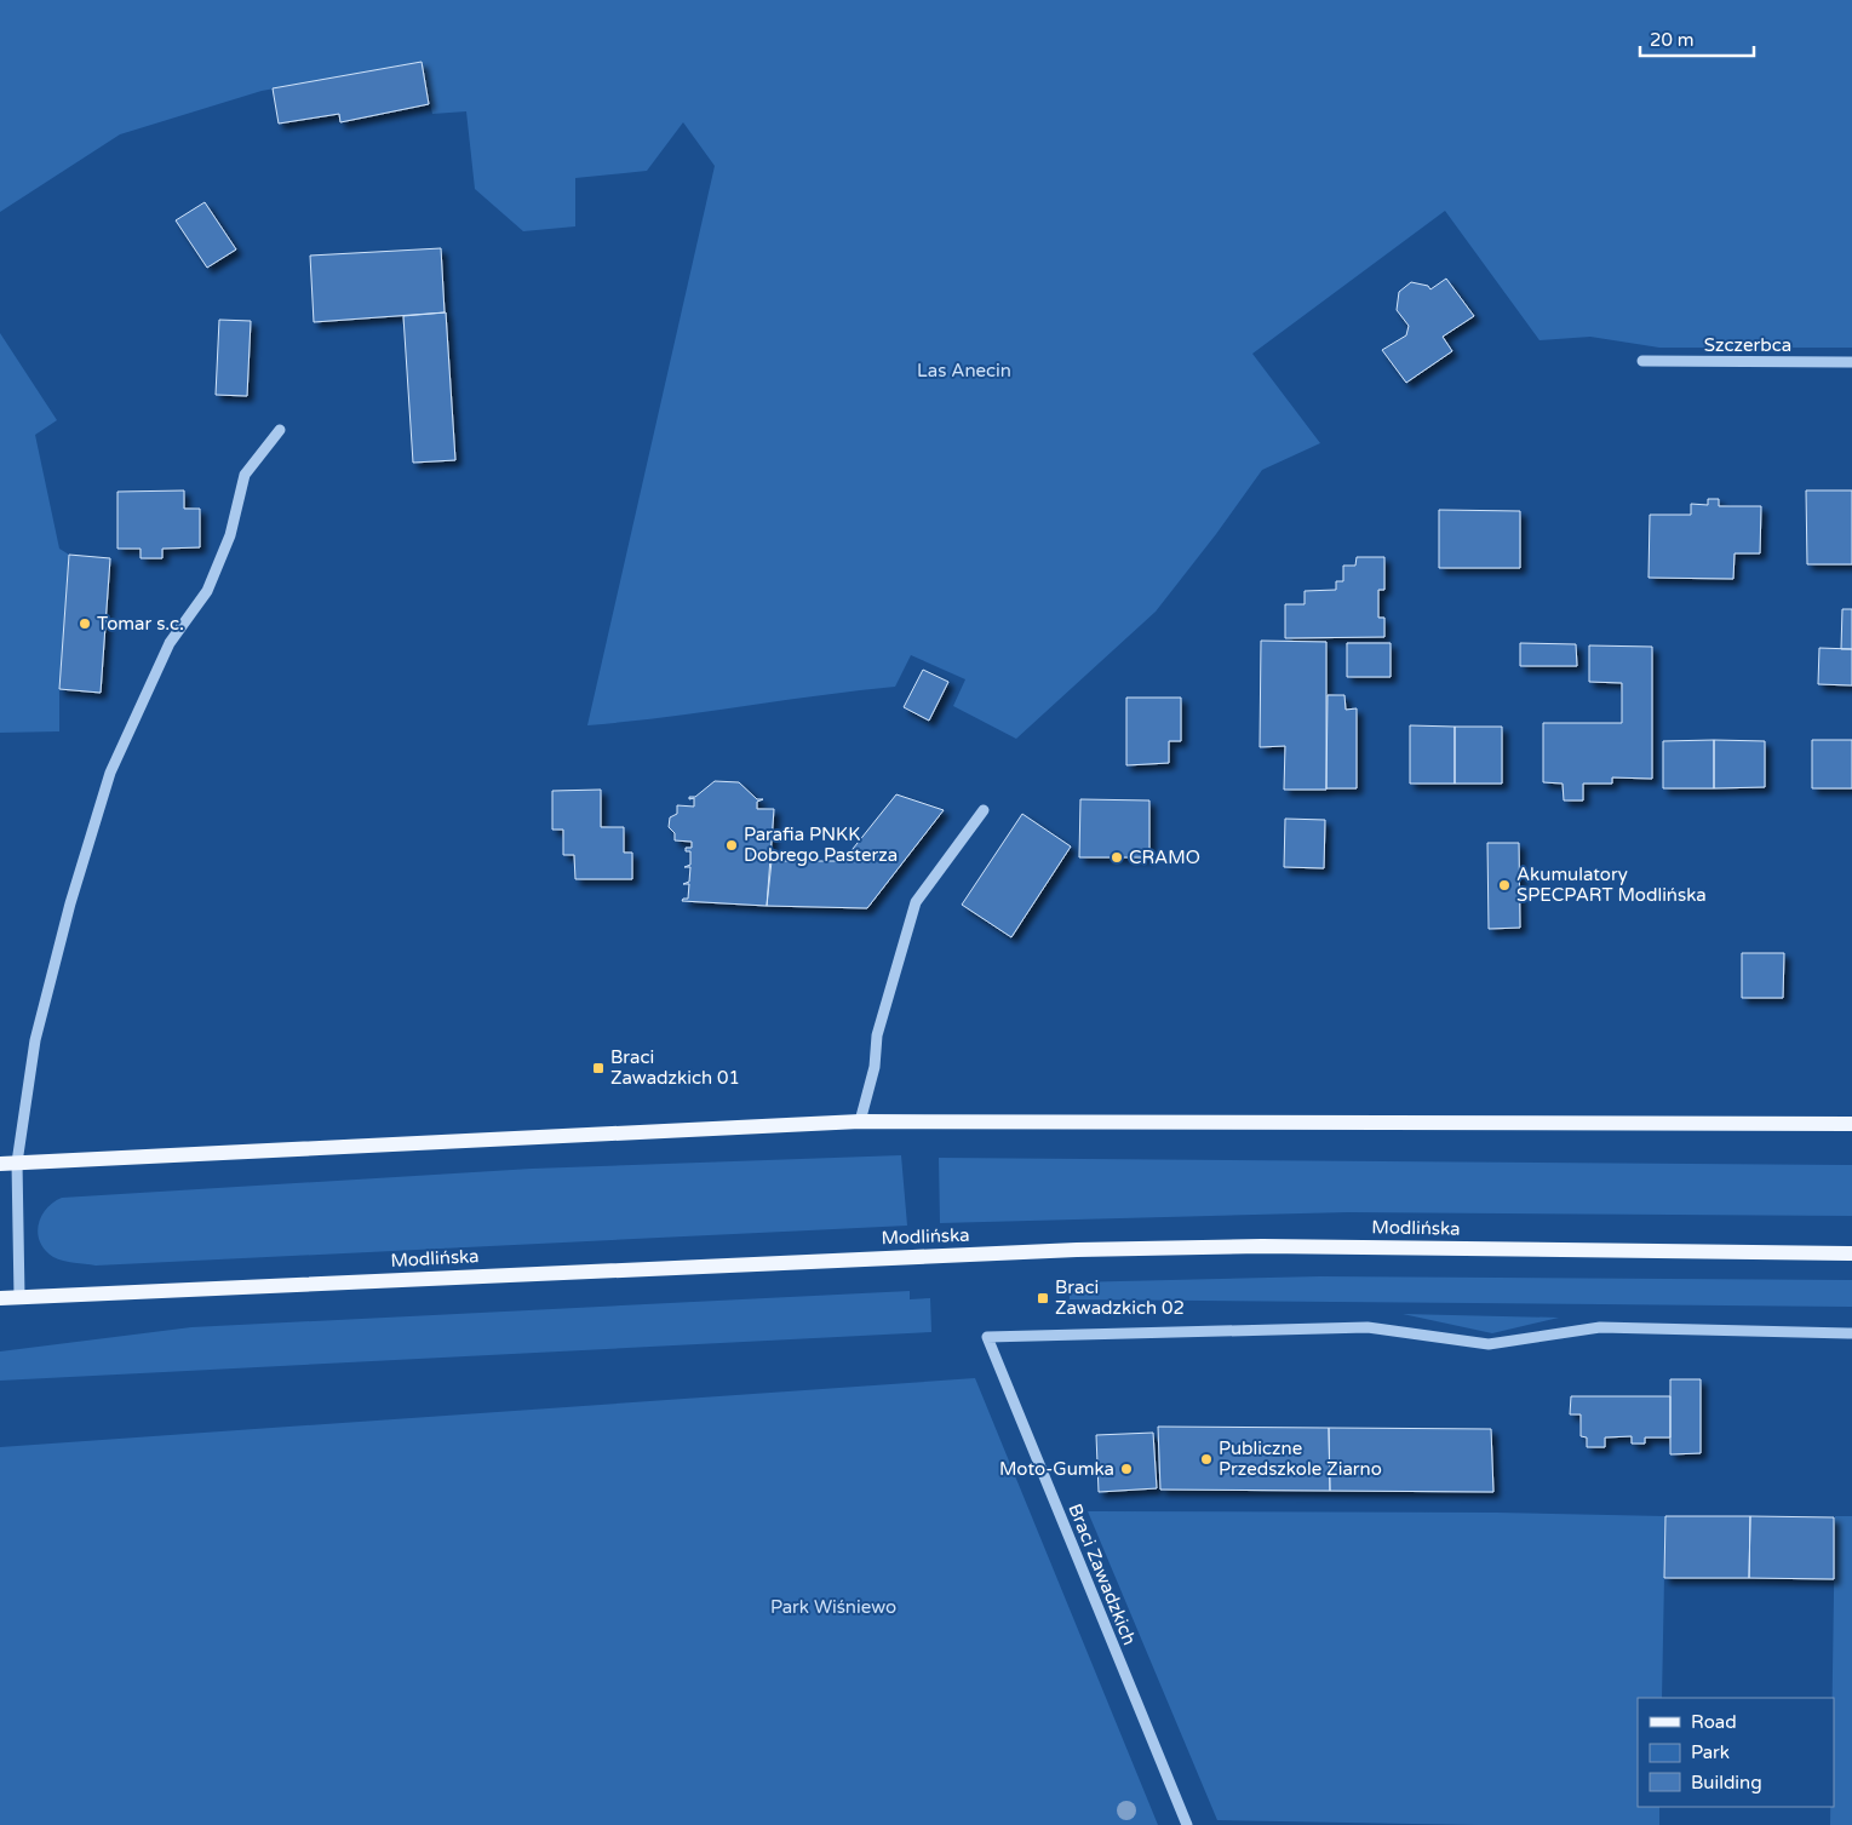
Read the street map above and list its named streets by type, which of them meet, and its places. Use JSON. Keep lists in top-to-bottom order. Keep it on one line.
{"streets":{"main road":["Modlińska"],"street":["Szczerbca","Braci Zawadzkich"]},"parks":["Las Anecin","Park Wiśniewo"],"places":{"other":["Tomar s.c.","Parafia PNKK Dobrego Pasterza","CRAMO","Akumulatory SPECPART Modlińska","Publiczne Przedszkole Ziarno","Moto-Gumka"],"transit":["Braci Zawadzkich 01","Braci Zawadzkich 02"]},"legend":["Road","Park","Building"],"scale_bar":"20 m"}
